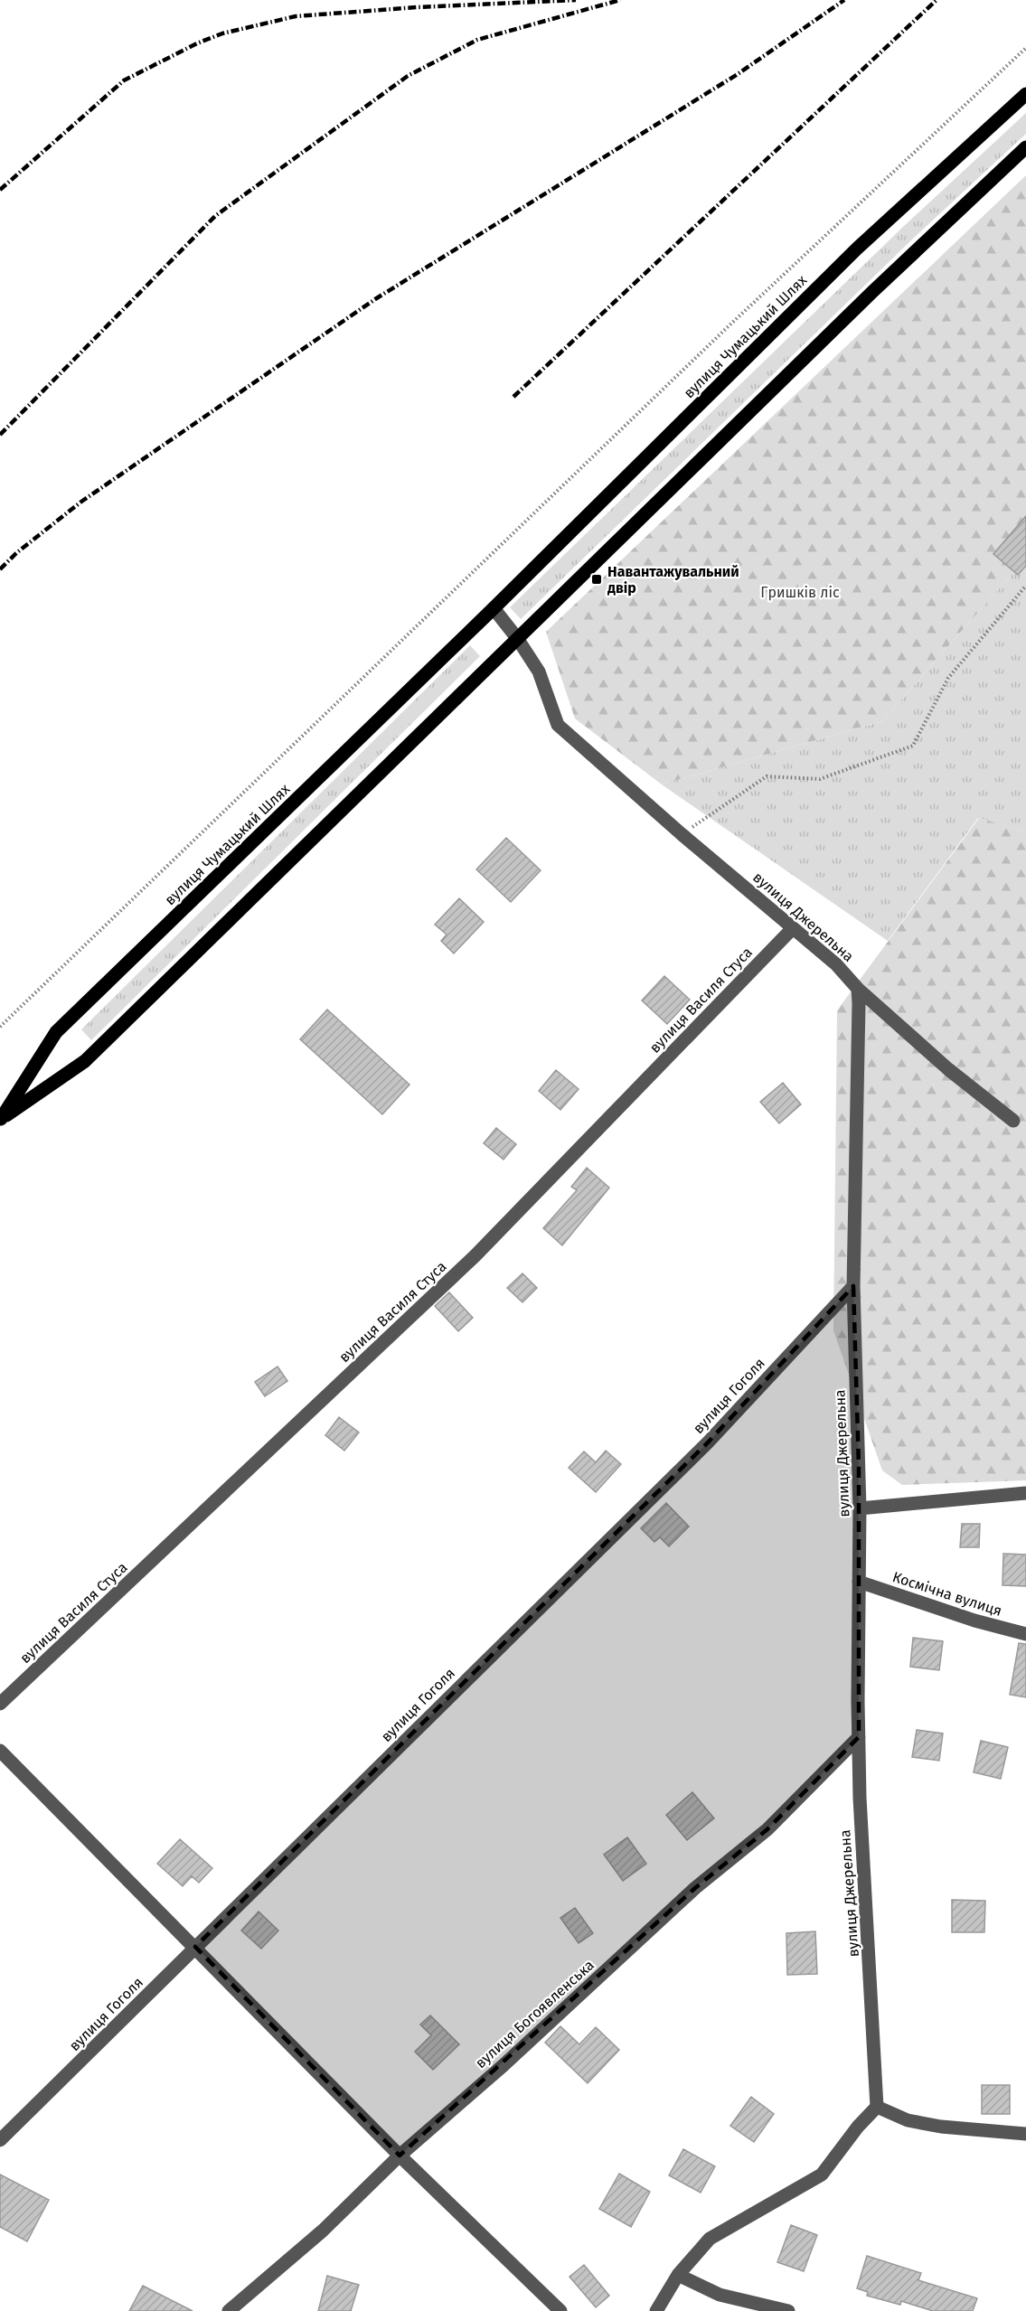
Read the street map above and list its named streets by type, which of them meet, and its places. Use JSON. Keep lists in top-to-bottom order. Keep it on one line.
{"streets":{"main road":["вулиця Чумацький Шлях"],"street":["вулиця Джерельна","вулиця Василя Стуса","вулиця Гоголя","Космічна вулиця","вулиця Богоявленська"]},"crossings":[["вулиця Чумацький Шлях","вулиця Джерельна"],["вулиця Джерельна","вулиця Василя Стуса"],["вулиця Джерельна","вулиця Гоголя"],["вулиця Джерельна","Космічна вулиця"],["вулиця Джерельна","вулиця Богоявленська"]],"parks":["Гришків ліс"],"places":{"transit":["Навантажувальний двір"]}}
